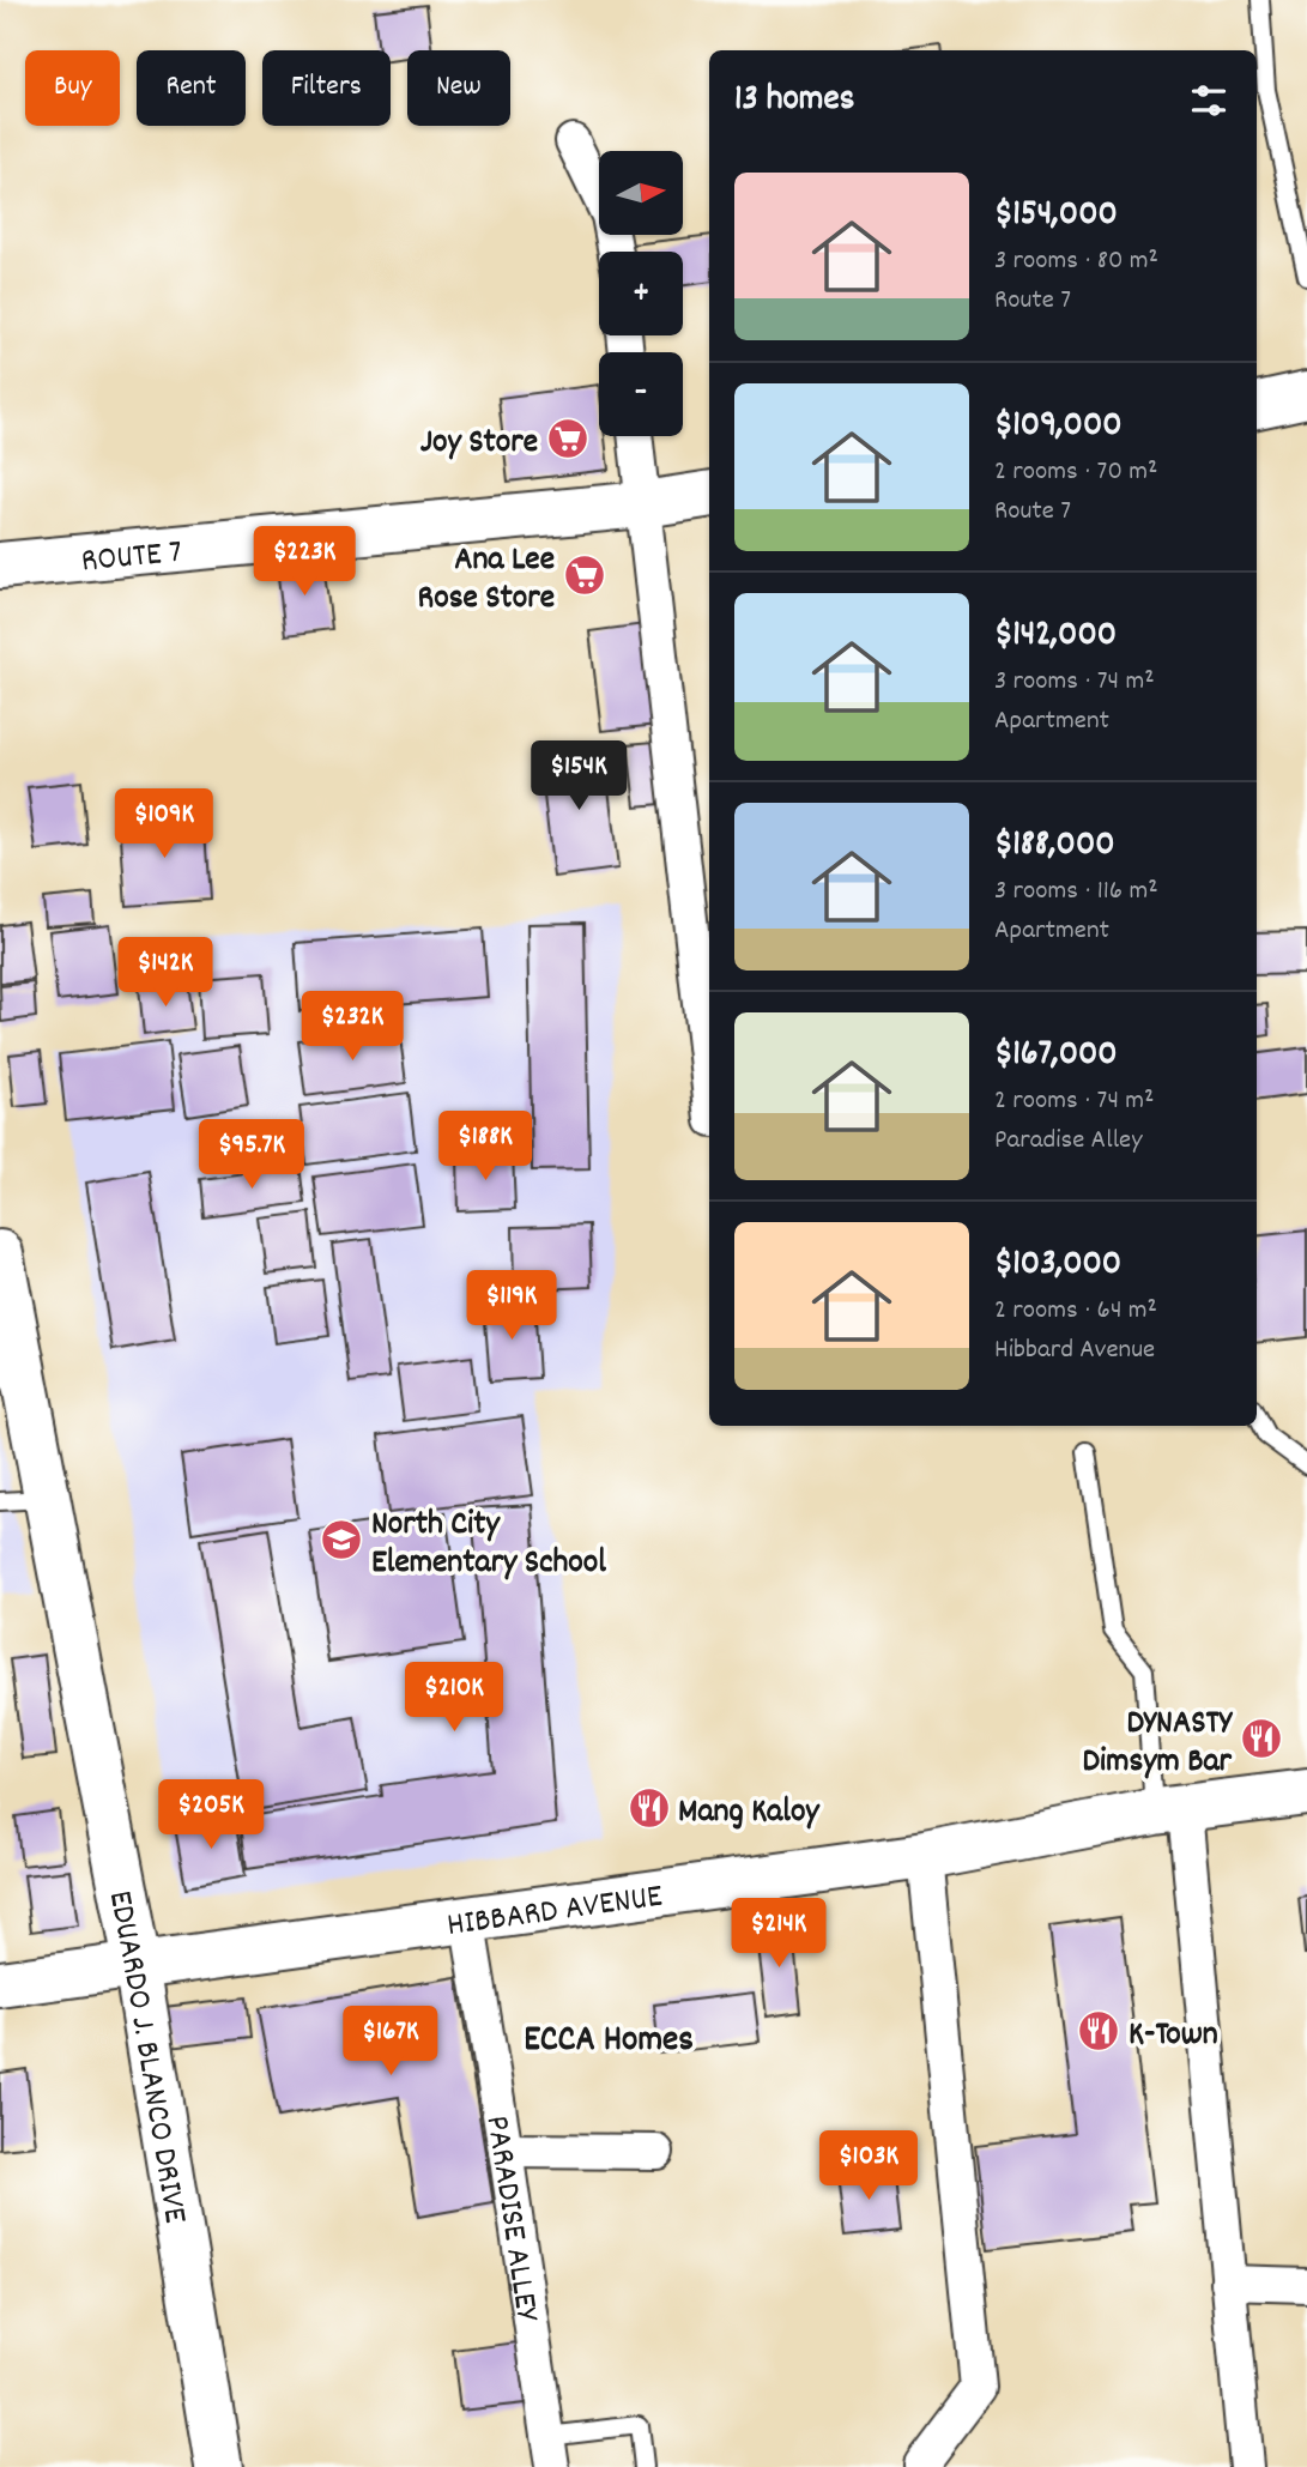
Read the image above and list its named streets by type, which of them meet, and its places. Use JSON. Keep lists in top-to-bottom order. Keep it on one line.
{"streets":{"main road":["ROUTE 7","HIBBARD AVENUE","EDUARDO J. BLANCO DRIVE"],"street":["PARADISE ALLEY"]},"crossings":[["HIBBARD AVENUE","EDUARDO J. BLANCO DRIVE"],["HIBBARD AVENUE","PARADISE ALLEY"]],"districts":["ECCA Homes"],"places":{"supermarket":["Joy Store","Ana Lee Rose Store"],"school or university":["North City Elementary School"],"restaurant":["DYNASTY Dimsym Bar","Mang Kaloy","K-Town"]},"north":"right","page":{"chip":["Buy","Rent","Filters","New"],"heading":"13 homes","map_buttons":["+","−"],"list":[{"name":"$154,000","note":"3 rooms · 80 m² · Route 7"},{"name":"$109,000","note":"2 rooms · 70 m² · Route 7"},{"name":"$142,000","note":"3 rooms · 74 m² · Apartment"},{"name":"$188,000","note":"3 rooms · 116 m² · Apartment"},{"name":"$167,000","note":"2 rooms · 74 m² · Paradise Alley"},{"name":"$103,000","note":"2 rooms · 64 m² · Hibbard Avenue"}],"price":["$223K","$154K","$109K","$142K","$232K","$188K","$95.7K","$119K","$210K","$205K","$214K","$167K","$103K"]}}
